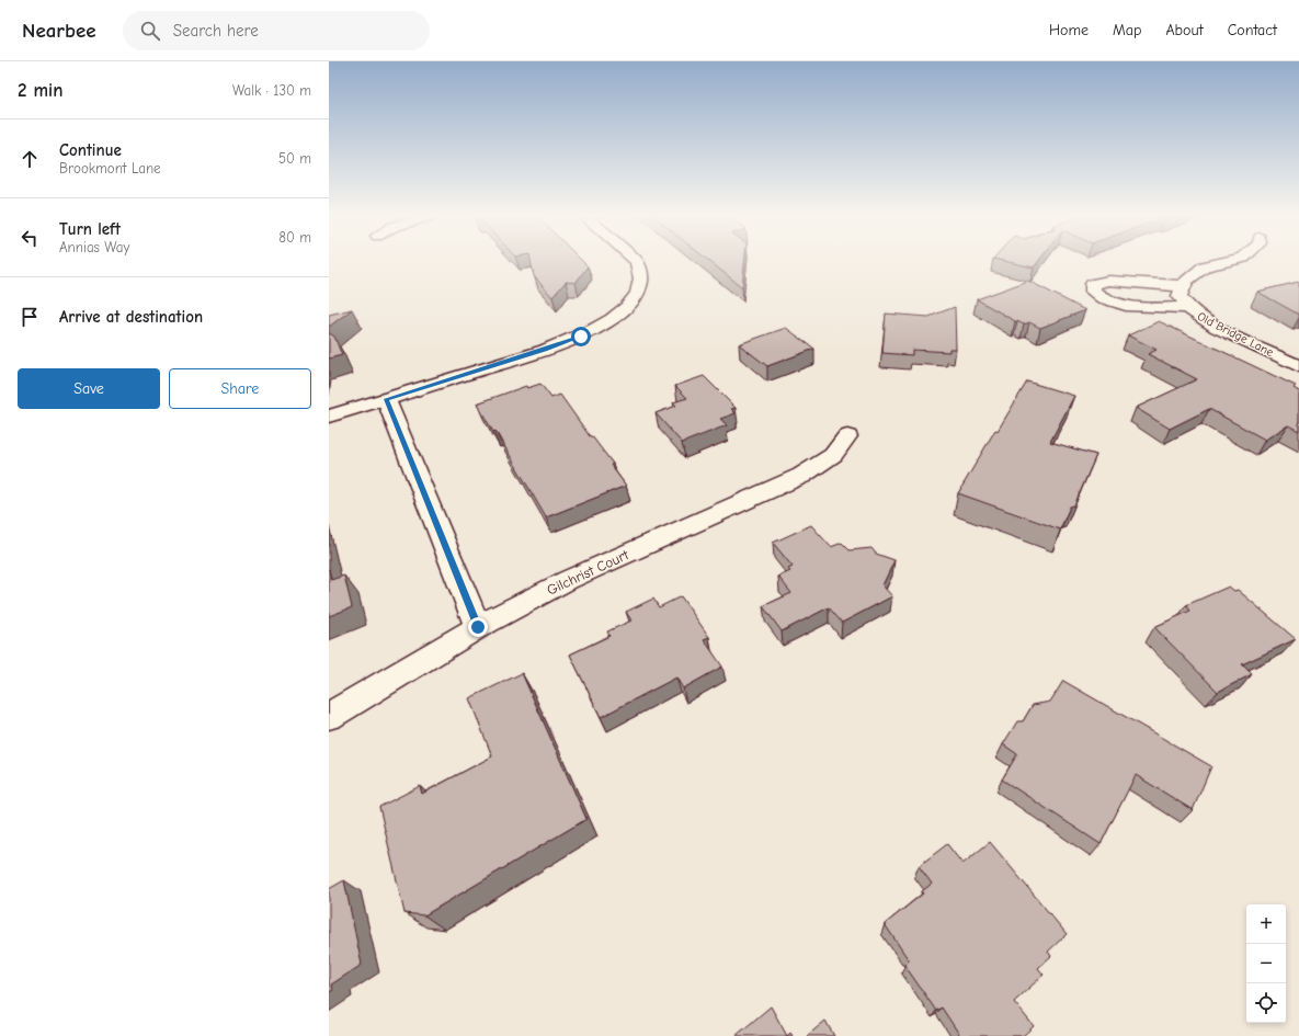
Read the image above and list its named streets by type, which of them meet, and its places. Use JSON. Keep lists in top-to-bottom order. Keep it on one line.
{"streets":{"street":["Old Bridge Lane","Gilchrist Court"]},"page":{"header":"Nearbee","search":"Search here","nav":["Home","Map","About","Contact"],"heading":["2 min","Walk · 130 m"],"list":[["Continue","Brookmont Lane","50 m"],["Turn left","Annias Way","80 m"],"Arrive at destination"],"buttons":["Save","Share"],"map_buttons":["+","−"]}}
